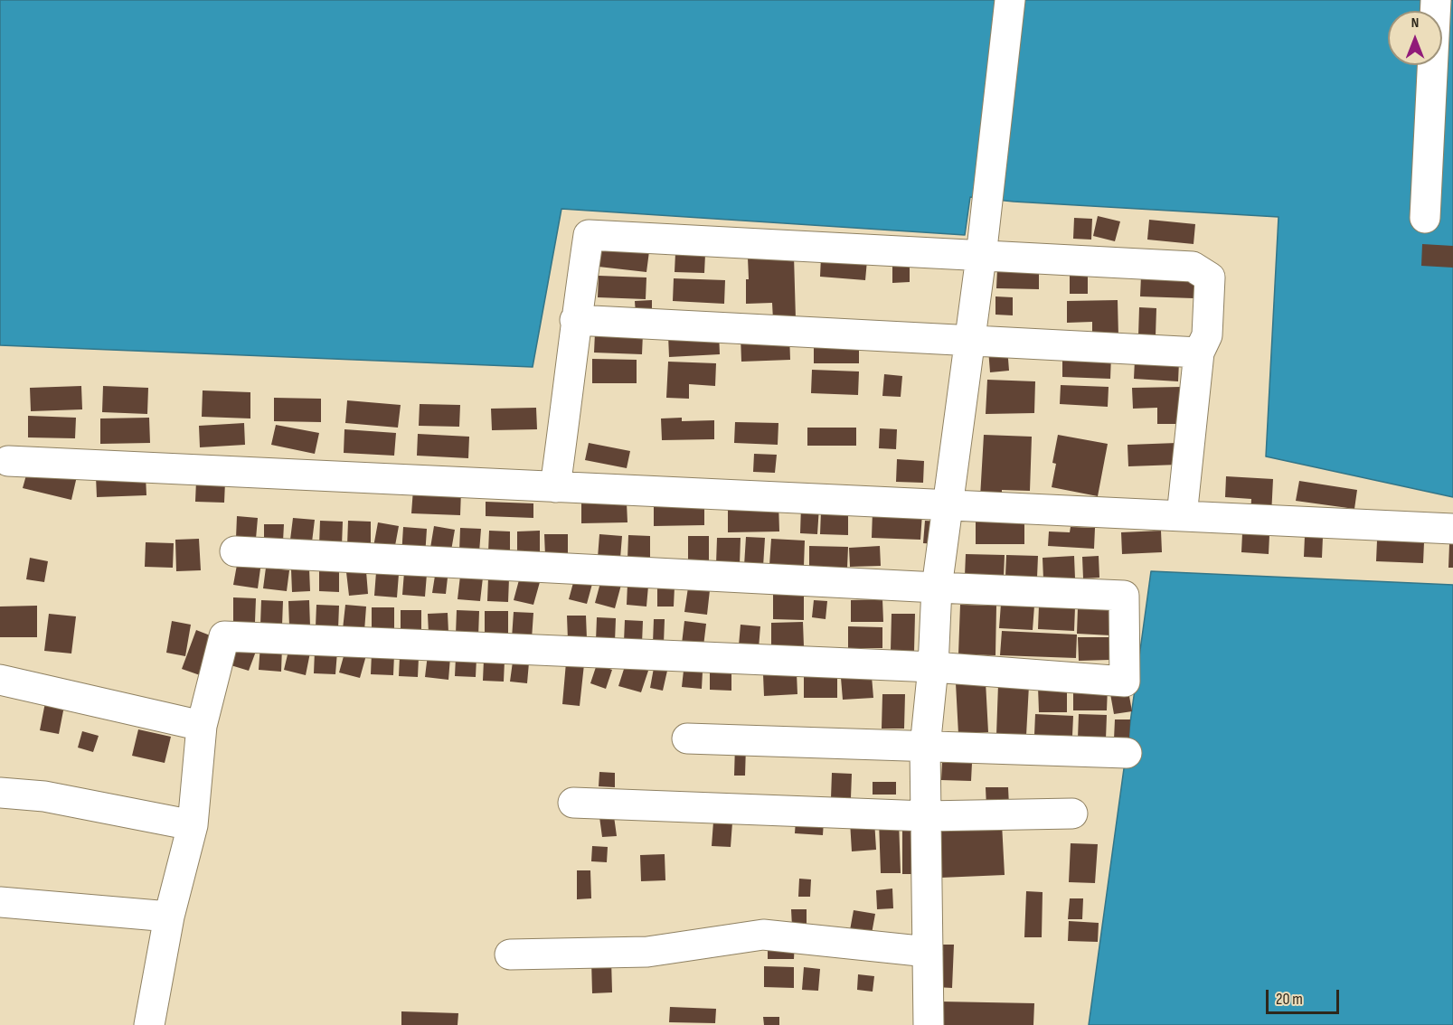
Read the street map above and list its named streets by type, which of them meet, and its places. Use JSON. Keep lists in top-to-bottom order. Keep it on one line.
{"scale_bar":"20 m","north":"top"}
